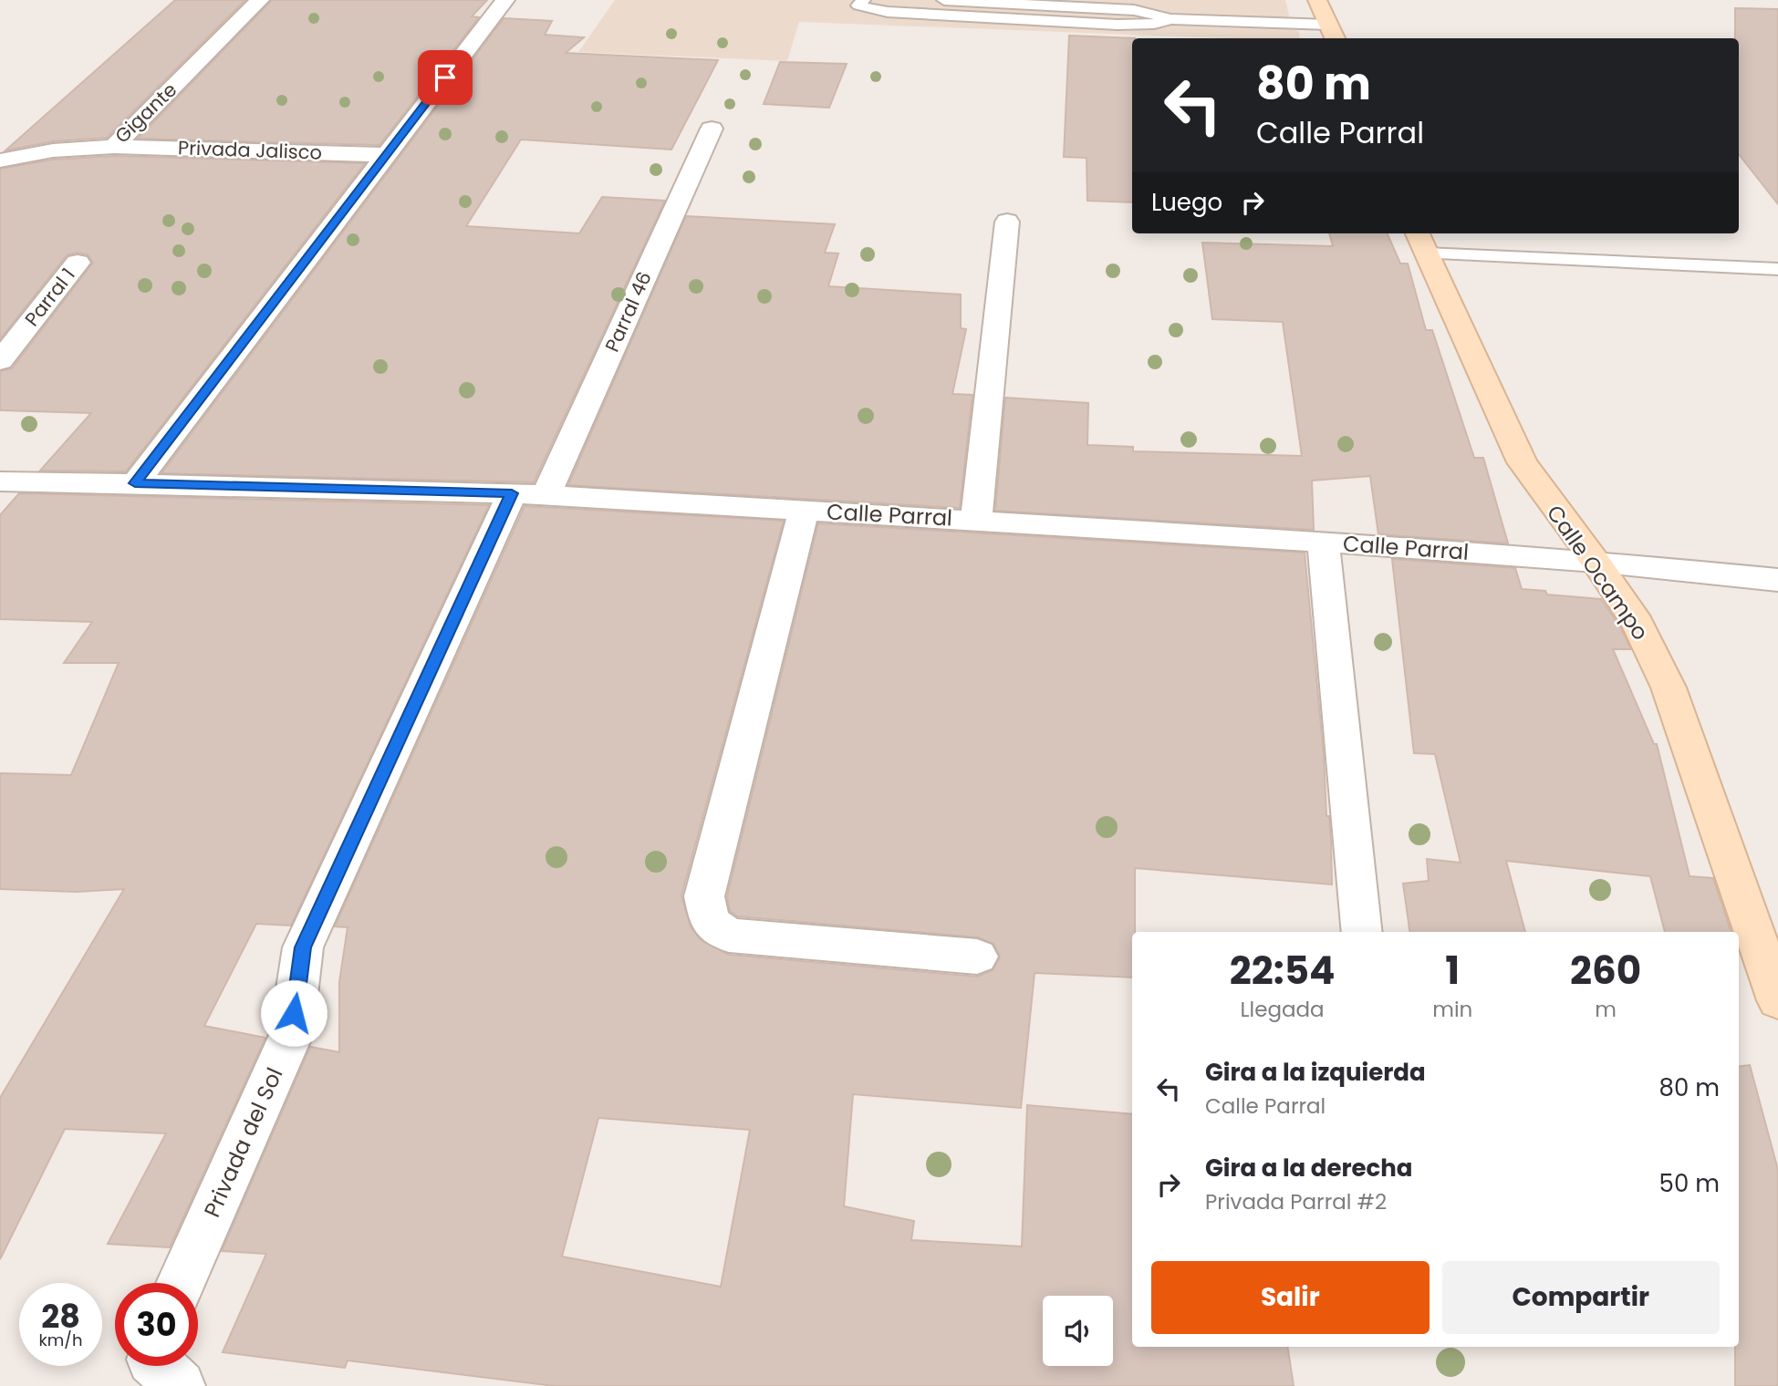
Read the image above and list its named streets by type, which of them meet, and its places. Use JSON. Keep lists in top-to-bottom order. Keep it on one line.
{"streets":{"street":["Gigante","Privada Jalisco","Parral 1","Parral 46","Calle Parral","Calle Ocampo","Privada del Sol"]},"crossings":[["Gigante","Privada Jalisco"],["Parral 46","Calle Parral"],["Parral 46","Privada del Sol"],["Calle Parral","Calle Ocampo"],["Calle Parral","Privada del Sol"]],"page":{"turn":["80 m","Calle Parral"],"then":"Luego","eta":["22:54","Llegada","1","min","260","m"],"list":[{"name":"Gira a la izquierda","note":"Calle Parral","value":"80 m"},{"name":"Gira a la derecha","note":"Privada Parral #2","value":"50 m"}],"buttons":["Salir","Compartir"],"speed":"28 km/h","limit":"30"}}
